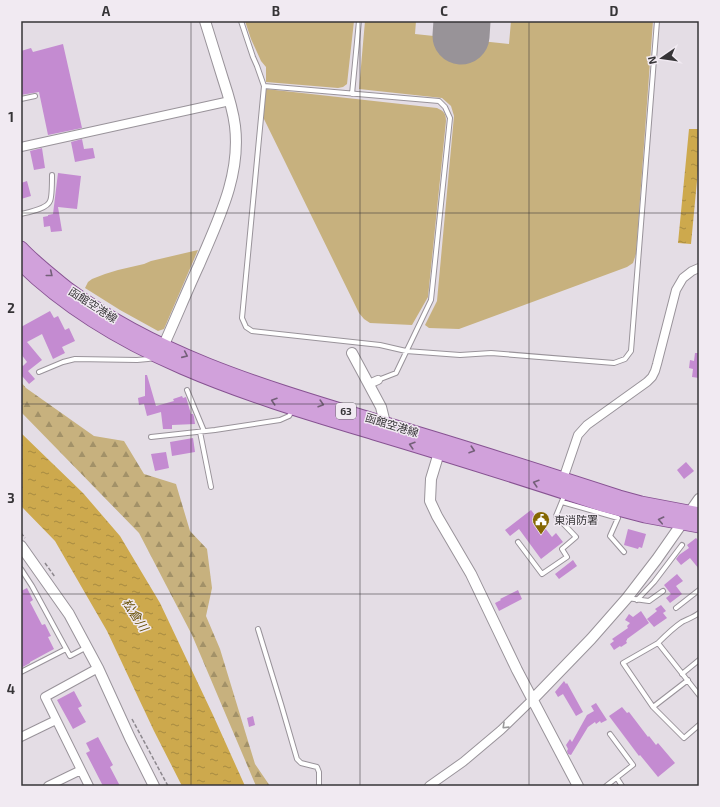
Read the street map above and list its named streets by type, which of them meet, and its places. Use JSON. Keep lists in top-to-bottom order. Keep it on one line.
{"streets":{"main road":["函館空港線","63"]},"water":["松倉川"],"places":{"public building":["東消防署"]},"north":"left","grid":{"columns":["A","B","C","D"],"rows":["1","2","3","4"]}}
